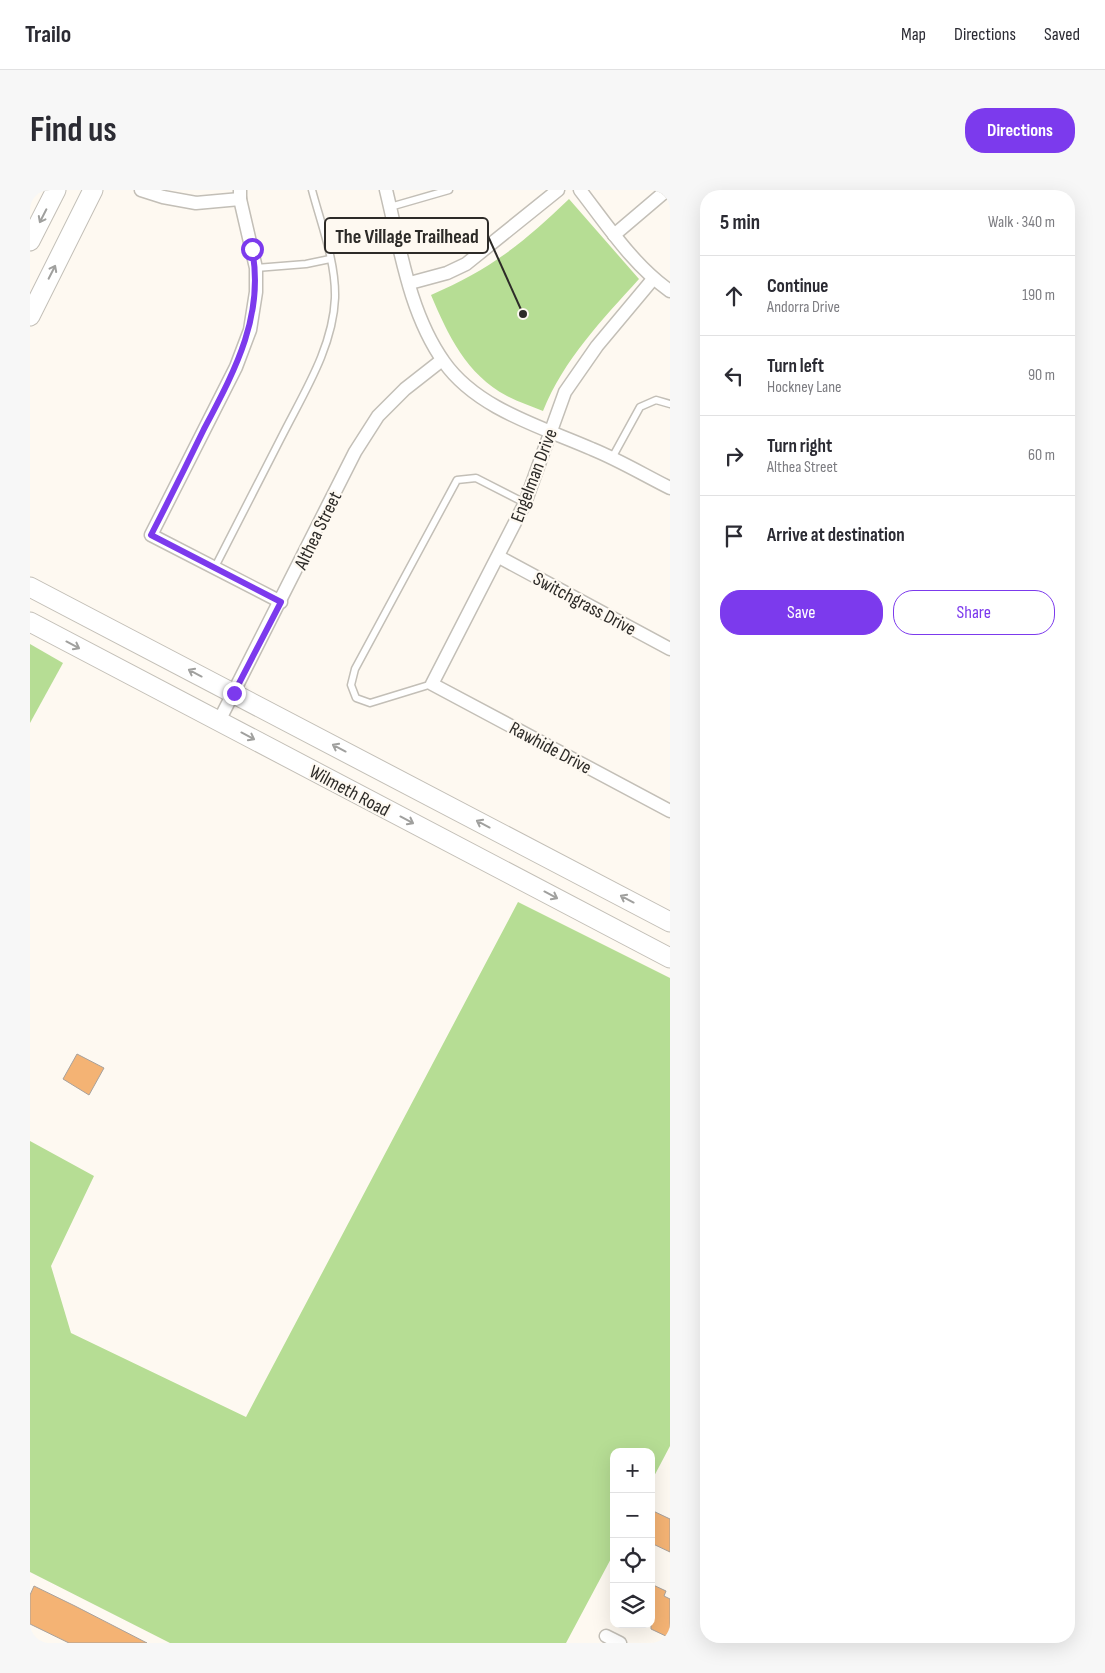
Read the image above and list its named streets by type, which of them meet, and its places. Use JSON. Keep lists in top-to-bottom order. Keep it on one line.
{"streets":{"street":["Engelman Drive","Althea Street","Switchgrass Drive","Rawhide Drive","Wilmeth Road"]},"crossings":[["Engelman Drive","Switchgrass Drive"],["Engelman Drive","Rawhide Drive"],["Althea Street","Wilmeth Road"]],"places":["The Village Trailhead"],"page":{"header":"Trailo","nav":["Map","Directions","Saved"],"buttons":["Directions",["Save","Share"]],"title":"Find us","heading":["5 min","Walk · 340 m"],"list":[["Continue","Andorra Drive","190 m"],["Turn left","Hockney Lane","90 m"],["Turn right","Althea Street","60 m"],"Arrive at destination"],"map_buttons":["+","−"]}}
